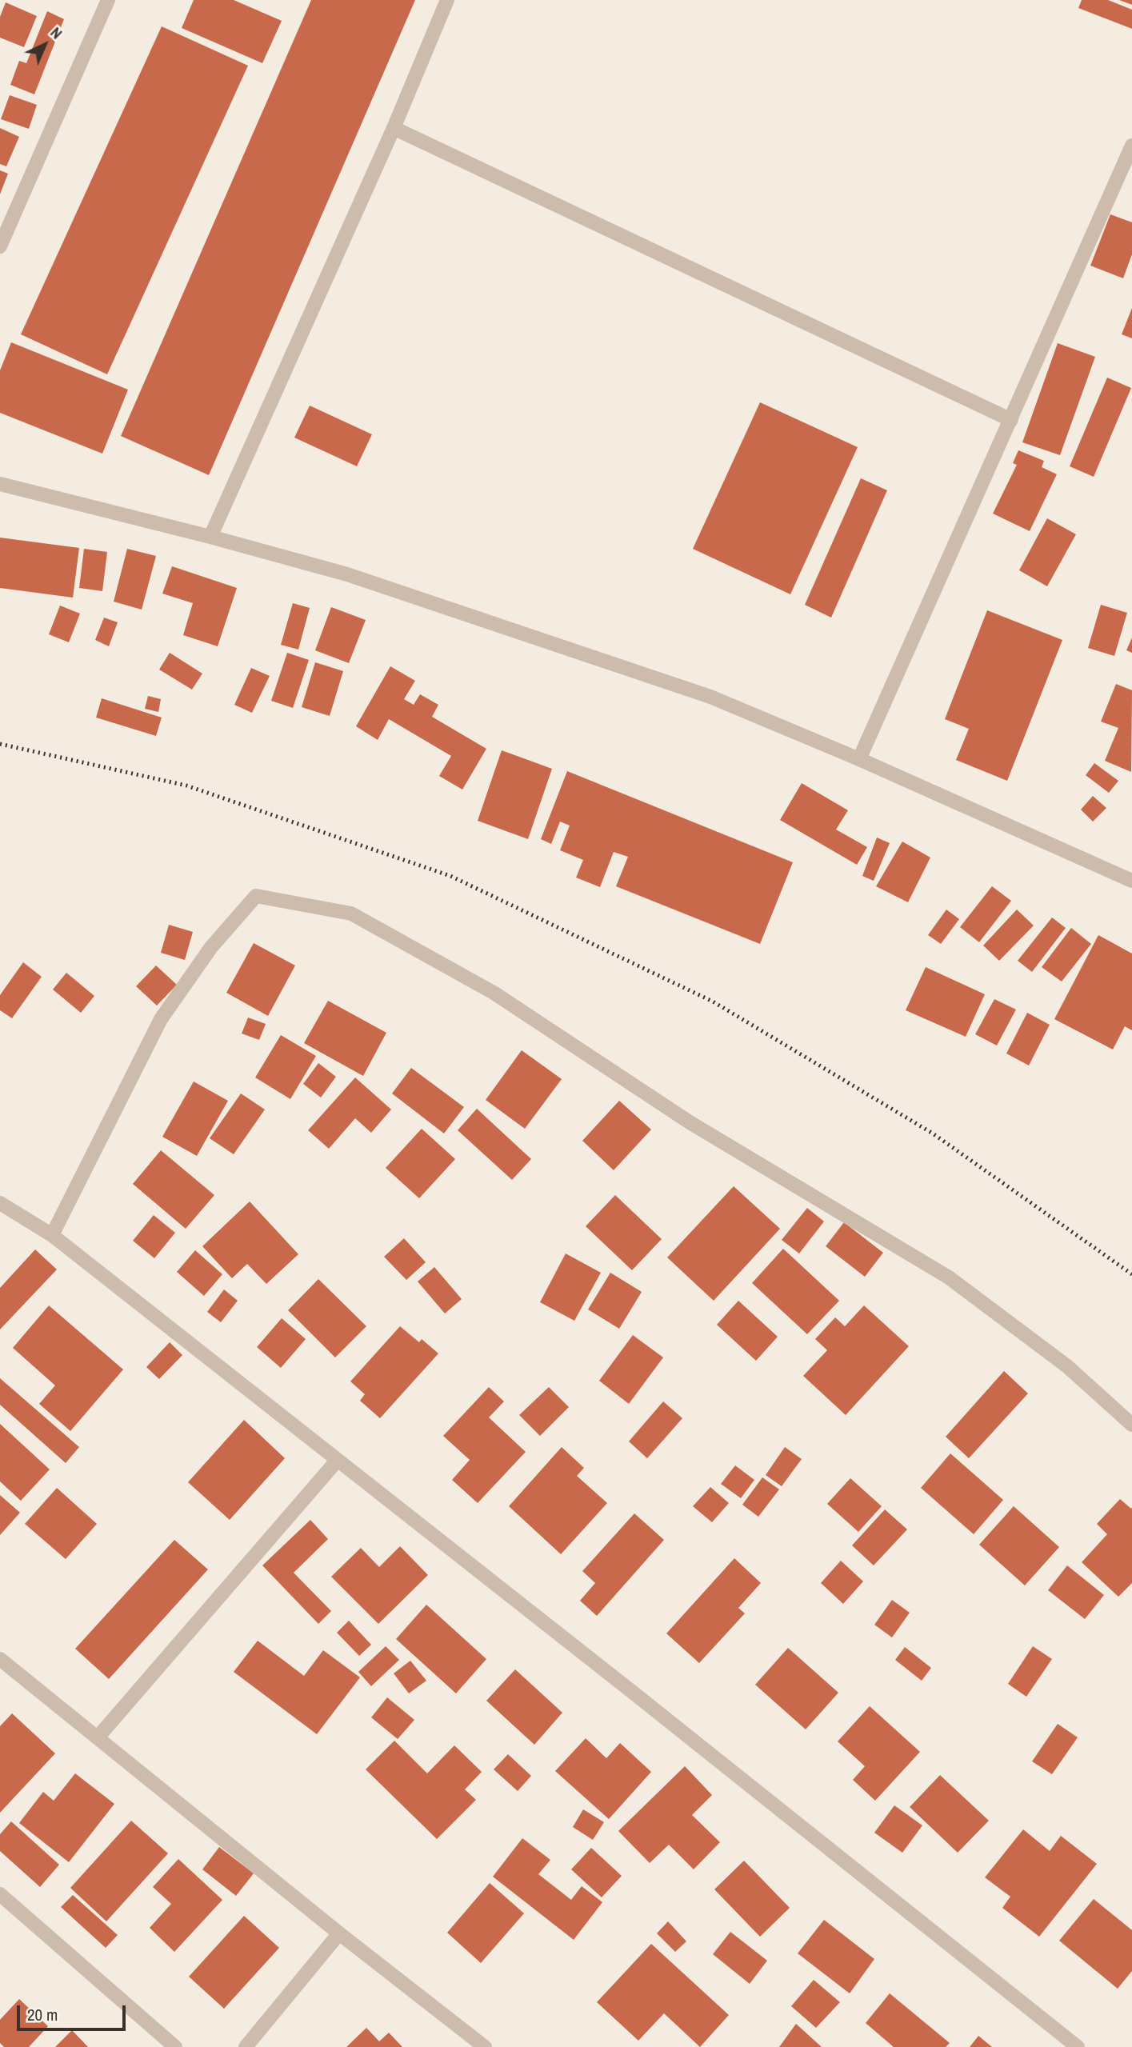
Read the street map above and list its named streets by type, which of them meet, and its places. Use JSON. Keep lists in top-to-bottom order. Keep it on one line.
{"scale_bar":"20 m","north":"top right"}
